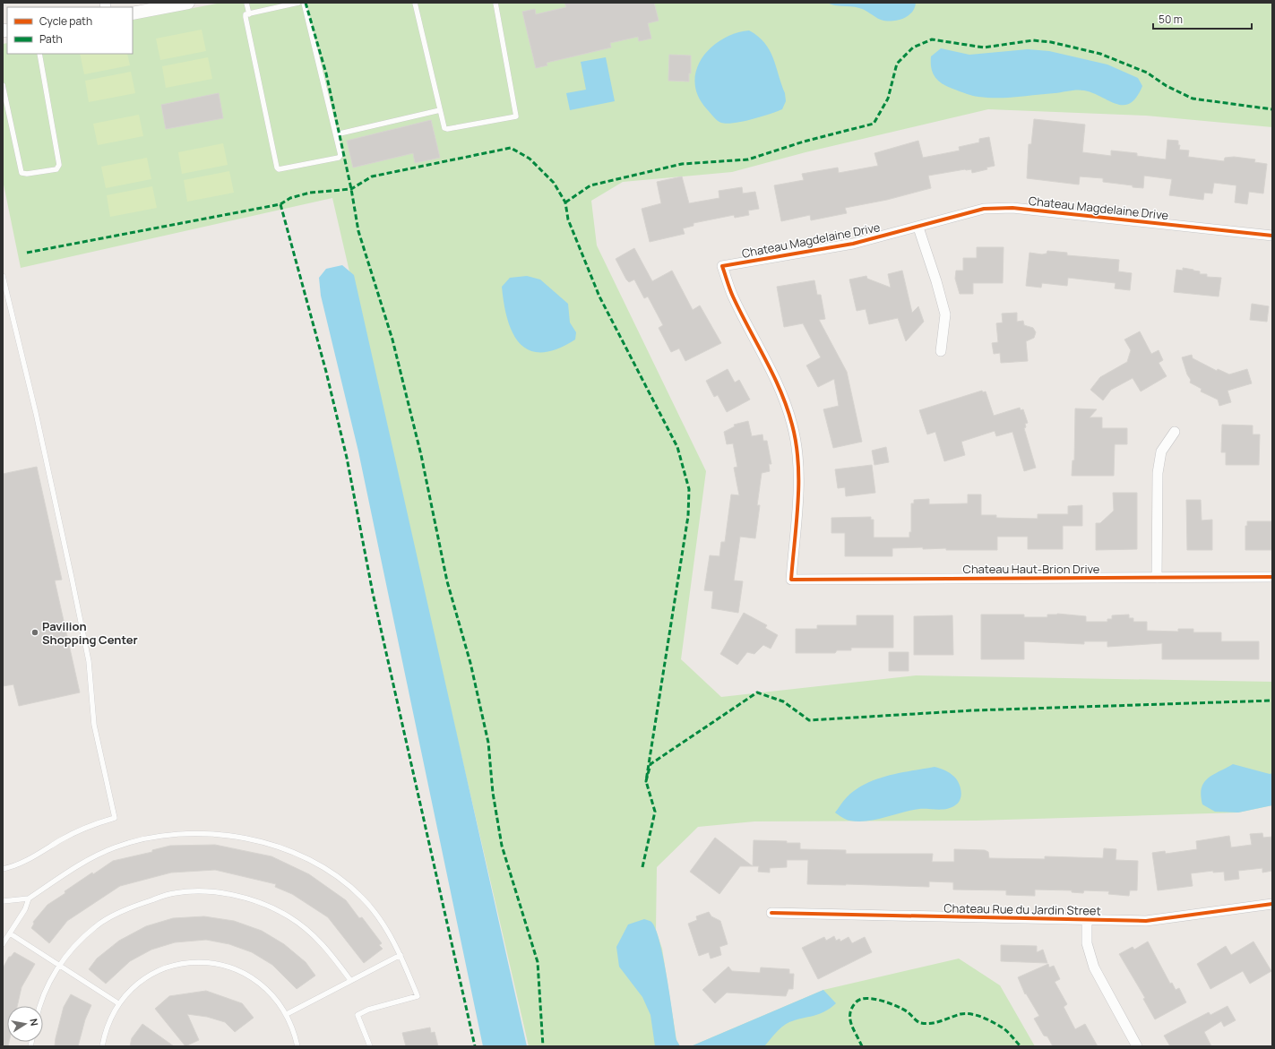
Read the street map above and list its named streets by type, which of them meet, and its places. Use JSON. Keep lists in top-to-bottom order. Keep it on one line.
{"streets":{"street":["Chateau Magdelaine Drive","Chateau Haut-Brion Drive","Chateau Rue du Jardin Street"]},"crossings":[["Chateau Magdelaine Drive","Chateau Haut-Brion Drive"]],"places":["Pavilion Shopping Center"],"legend":["Cycle path","Path"],"scale_bar":"50 m","north":"right"}
